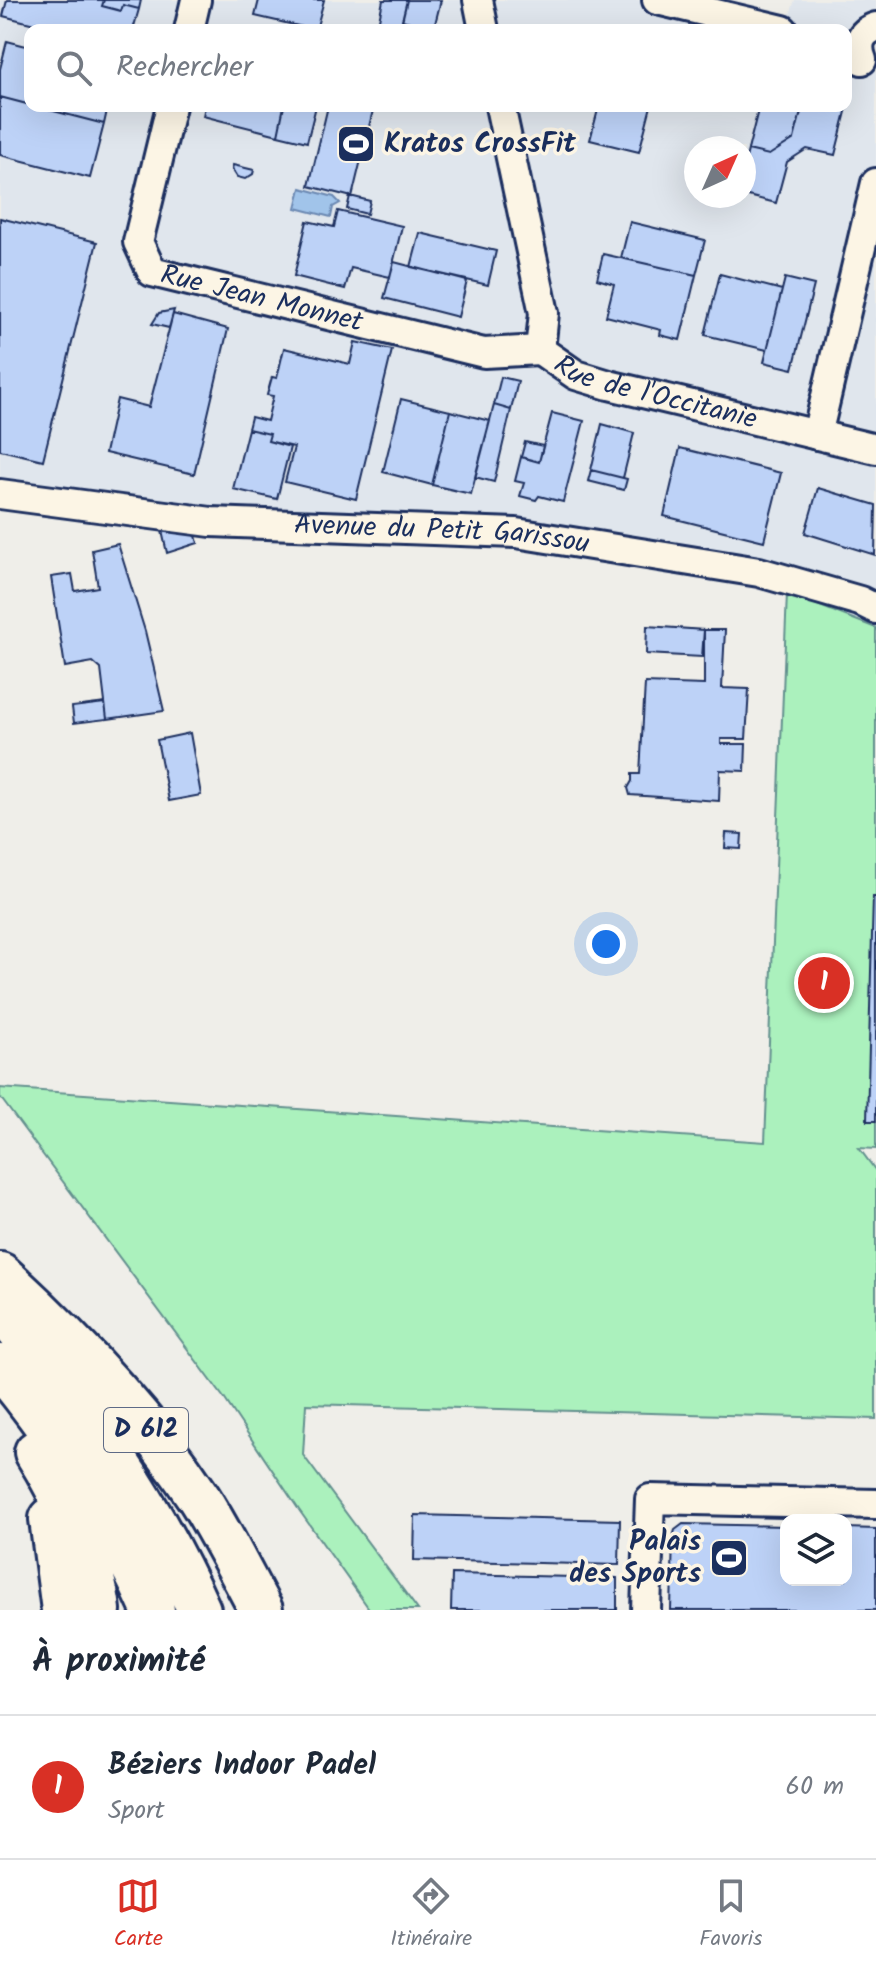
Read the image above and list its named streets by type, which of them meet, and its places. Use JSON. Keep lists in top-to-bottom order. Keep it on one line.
{"streets":{"highway":["D 612"],"street":["Rue Jean Monnet","Rue de l'Occitanie","Avenue du Petit Garissou"]},"crossings":[["Rue Jean Monnet","Rue de l'Occitanie"]],"places":{"sports":["Kratos CrossFit","Palais des Sports"]},"north":"top right","page":{"search":"Rechercher","pins":"1","heading":"À proximité","list":[{"mark":"1","name":"Béziers Indoor Padel","note":"Sport","value":"60 m"}],"nav":["Carte","Itinéraire","Favoris"]}}
